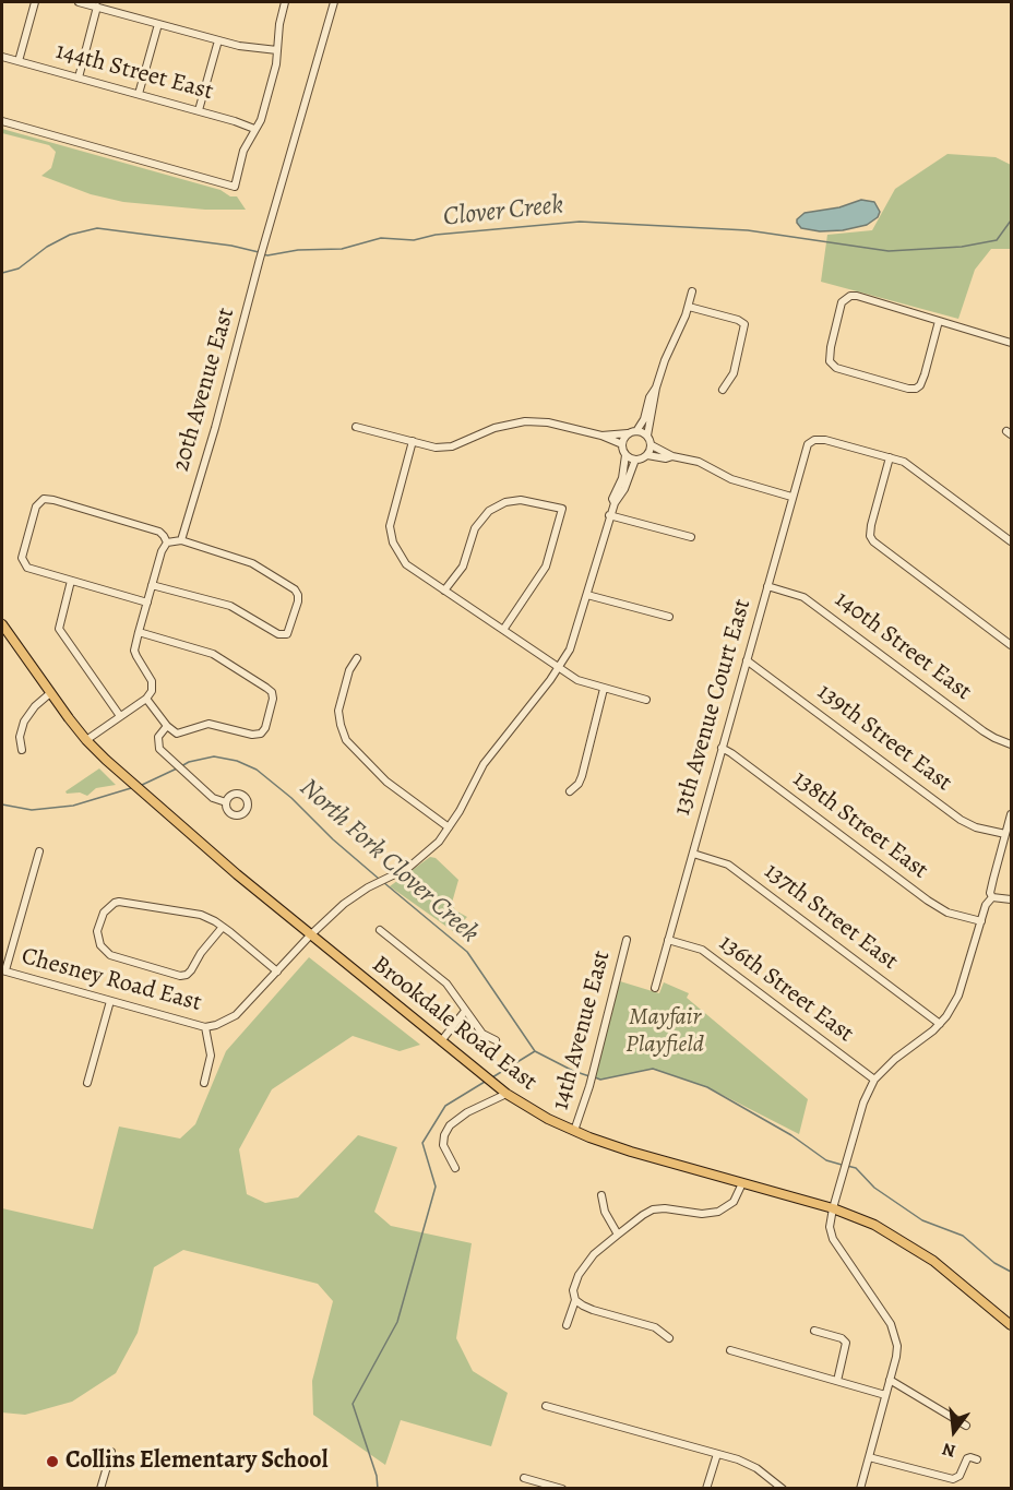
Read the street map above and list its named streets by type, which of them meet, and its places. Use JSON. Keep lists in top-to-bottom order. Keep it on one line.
{"streets":{"main road":["Brookdale Road East"],"street":["144th Street East","20th Avenue East","140th Street East","13th Avenue Court East","139th Street East","138th Street East","137th Street East","Chesney Road East","136th Street East","14th Avenue East"]},"crossings":[["140th Street East","13th Avenue Court East"],["13th Avenue Court East","139th Street East"],["13th Avenue Court East","138th Street East"],["13th Avenue Court East","137th Street East"],["13th Avenue Court East","136th Street East"],["Chesney Road East","Brookdale Road East"],["Brookdale Road East","14th Avenue East"]],"water":["Clover Creek","North Fork Clover Creek"],"parks":["Mayfair Playfield"],"places":["Collins Elementary School"],"north":"bottom"}
